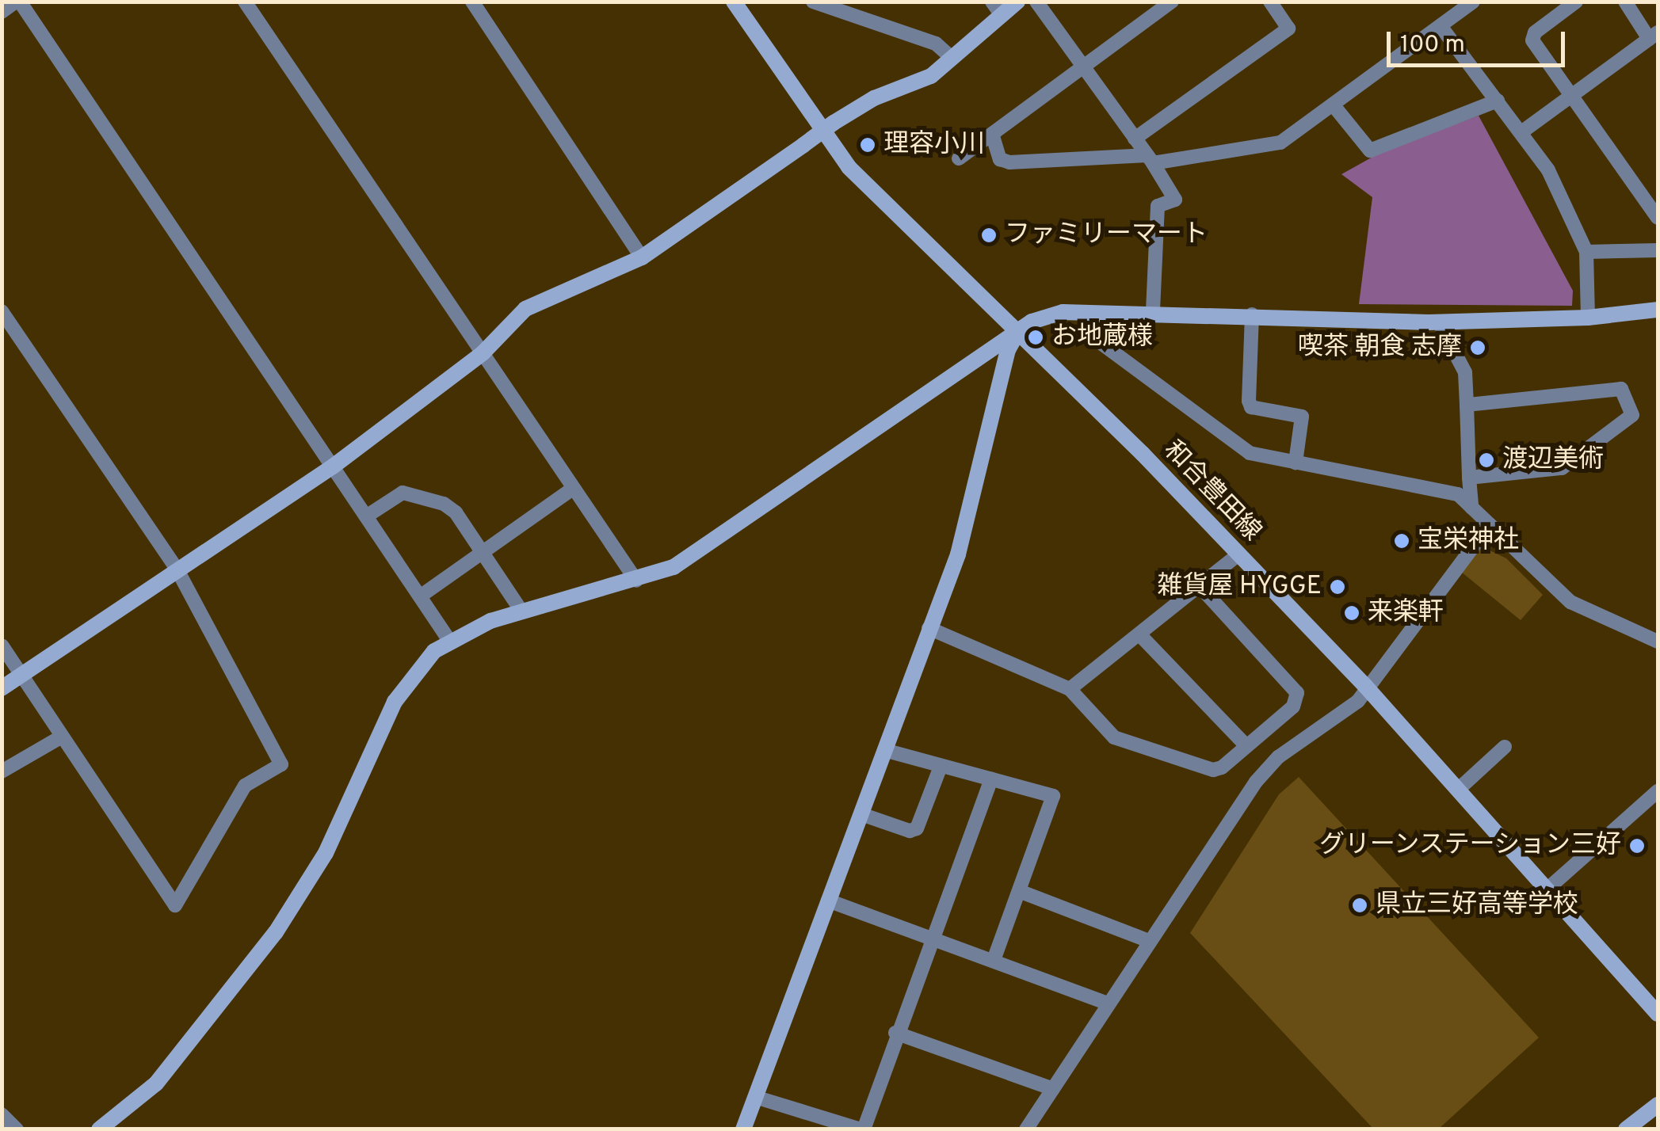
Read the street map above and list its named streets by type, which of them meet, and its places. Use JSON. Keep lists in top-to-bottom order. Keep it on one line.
{"streets":{"street":["和合豊田線"]},"places":["理容小川","ファミリーマート","お地蔵様","喫茶 朝食 志摩","渡辺美術","宝栄神社","雑貨屋 HYGGE","来楽軒","グリーンステーション三好","県立三好高等学校"],"scale_bar":"100 m"}
